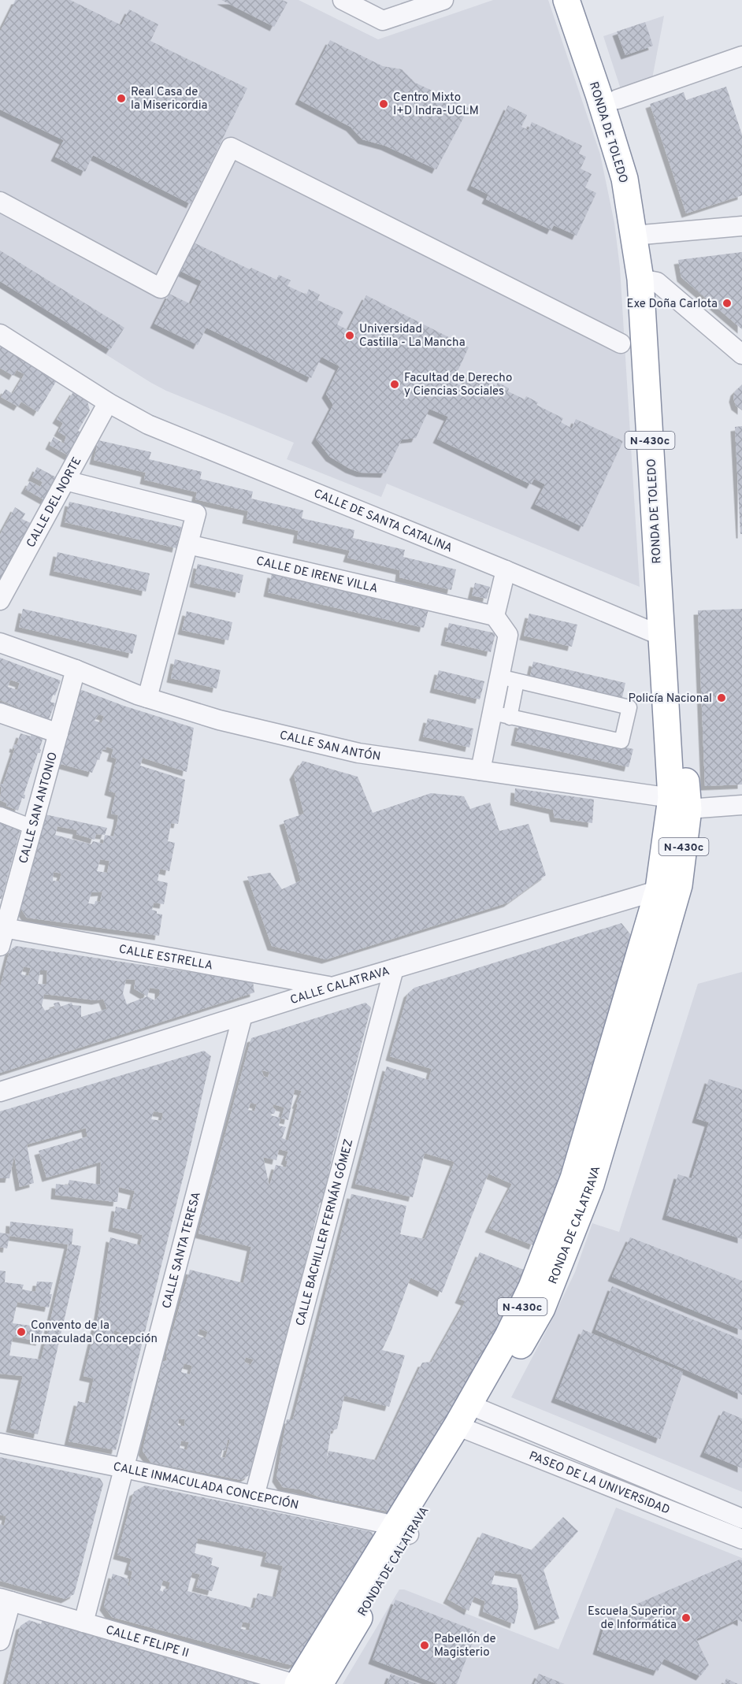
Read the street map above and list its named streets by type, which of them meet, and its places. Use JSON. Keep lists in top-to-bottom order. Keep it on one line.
{"streets":{"highway":["RONDA DE TOLEDO","N-430c","RONDA DE CALATRAVA"],"street":["CALLE DEL NORTE","CALLE DE SANTA CATALINA","CALLE DE IRENE VILLA","CALLE SAN ANTÓN","CALLE SAN ANTONIO","CALLE ESTRELLA","CALLE CALATRAVA","CALLE BACHILLER FERNÁN GÓMEZ","CALLE SANTA TERESA","PASEO DE LA UNIVERSIDAD","CALLE INMACULADA CONCEPCIÓN","CALLE FELIPE II"]},"crossings":[["RONDA DE TOLEDO","CALLE DE SANTA CATALINA"],["RONDA DE TOLEDO","CALLE SAN ANTÓN"],["RONDA DE TOLEDO","CALLE CALATRAVA"],["RONDA DE TOLEDO","RONDA DE CALATRAVA"],["CALLE DEL NORTE","CALLE DE SANTA CATALINA"],["CALLE SAN ANTÓN","CALLE SAN ANTONIO"],["CALLE SAN ANTONIO","CALLE ESTRELLA"],["CALLE ESTRELLA","CALLE CALATRAVA"],["CALLE CALATRAVA","RONDA DE CALATRAVA"],["CALLE CALATRAVA","CALLE BACHILLER FERNÁN GÓMEZ"],["CALLE CALATRAVA","CALLE SANTA TERESA"],["RONDA DE CALATRAVA","PASEO DE LA UNIVERSIDAD"],["RONDA DE CALATRAVA","CALLE INMACULADA CONCEPCIÓN"],["RONDA DE CALATRAVA","CALLE FELIPE II"],["CALLE BACHILLER FERNÁN GÓMEZ","CALLE INMACULADA CONCEPCIÓN"],["CALLE SANTA TERESA","CALLE INMACULADA CONCEPCIÓN"],["CALLE SANTA TERESA","CALLE FELIPE II"]],"places":["Real Casa de la Misericordia","Centro Mixto I+D Indra-UCLM","Exe Doña Carlota","Universidad Castilla - La Mancha","Facultad de Derecho y Ciencias Sociales","Policía Nacional","Convento de la Inmaculada Concepción","Escuela Superior de Informática","Pabellón de Magisterio"]}
